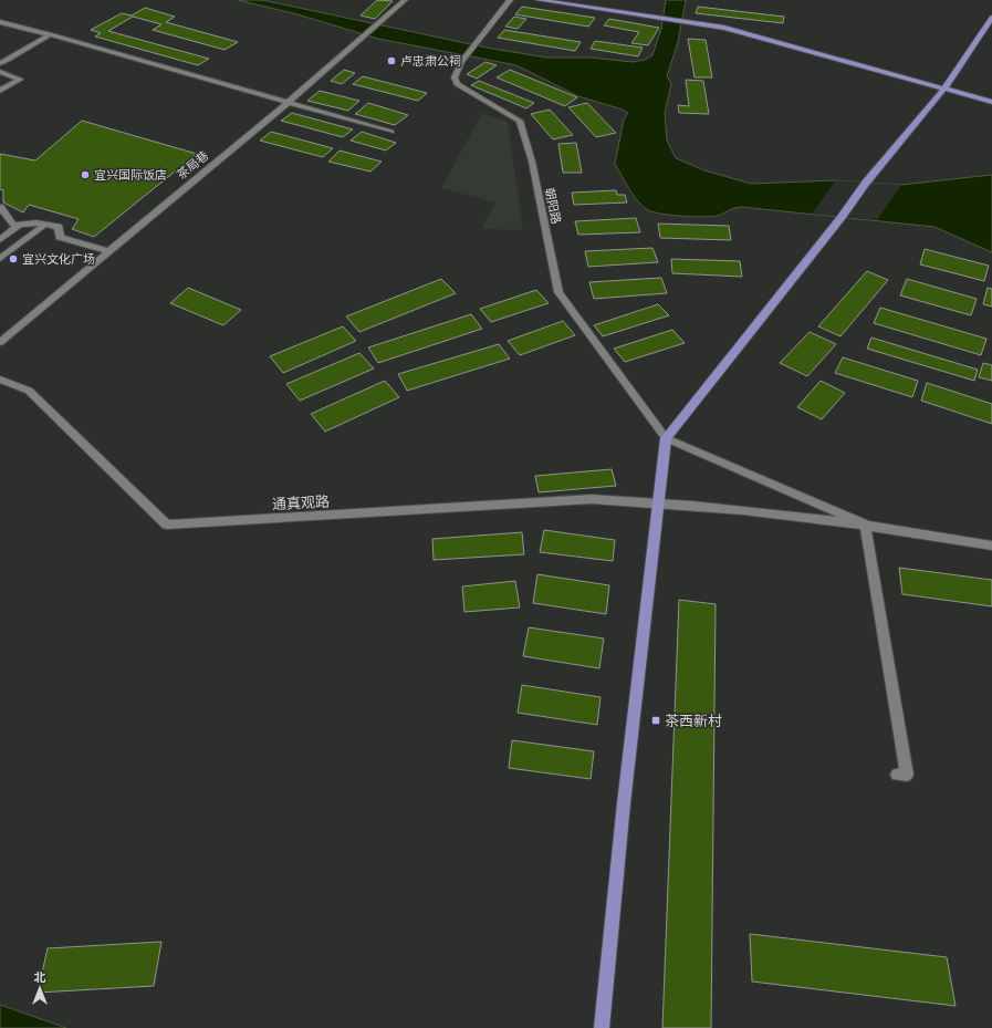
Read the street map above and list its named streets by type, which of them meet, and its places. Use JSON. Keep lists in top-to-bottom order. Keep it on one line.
{"streets":{"street":["茶局巷","朝阳路","通真观路"]},"places":{"other":["卢忠肃公祠","宜兴国际饭店","宜兴文化广场"],"transit":["茶西新村"]},"north":"top"}
